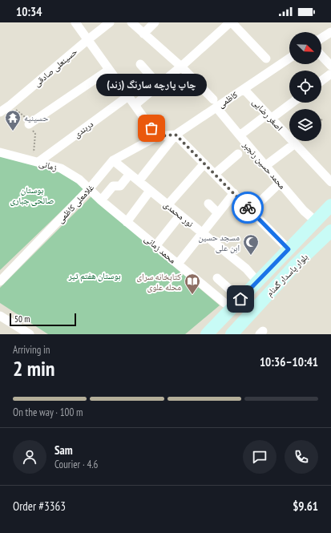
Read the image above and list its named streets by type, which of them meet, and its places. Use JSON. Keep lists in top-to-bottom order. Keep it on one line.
{"streets":{"main road":["بلوار پاسدار گمنام"],"street":["حسینعلی صادقی","کاظمی","اصغر رضایی","دربندی","زمانی","محمد حسین رنجبر","غلامعلی کاظمی","نور محمدی","محمد زمانی"]},"crossings":[["کاظمی","اصغر رضایی"],["کاظمی","محمد حسین رنجبر"],["کاظمی","غلامعلی کاظمی"],["دربندی","زمانی"],["زمانی","غلامعلی کاظمی"],["زمانی","محمد زمانی"],["محمد حسین رنجبر","بلوار پاسدار گمنام"],["غلامعلی کاظمی","نور محمدی"],["غلامعلی کاظمی","محمد زمانی"],["نور محمدی","بلوار پاسدار گمنام"],["محمد زمانی","بلوار پاسدار گمنام"]],"parks":["بوستان صالحی جباری","بوستان هفتم تیر"],"places":{"other":["چاپ پارچه سارنگ (زند)"],"temple":["حسینیه"],"mosque":["مسجد حسین ابن علی"],"library":["کتابخانه سرای محله علوی"]},"scale_bar":"50 m","north":"bottom right","page":{"status":"10:34","bubble":"چاپ پارچه سارنگ (زند)","scale":"50 m","heading":["2 min","Arriving in","10:36–10:41"],"panel":["Sam","Courier · 4.6","Order #3363","$9.61"],"bar":"On the way · 100 m"}}
